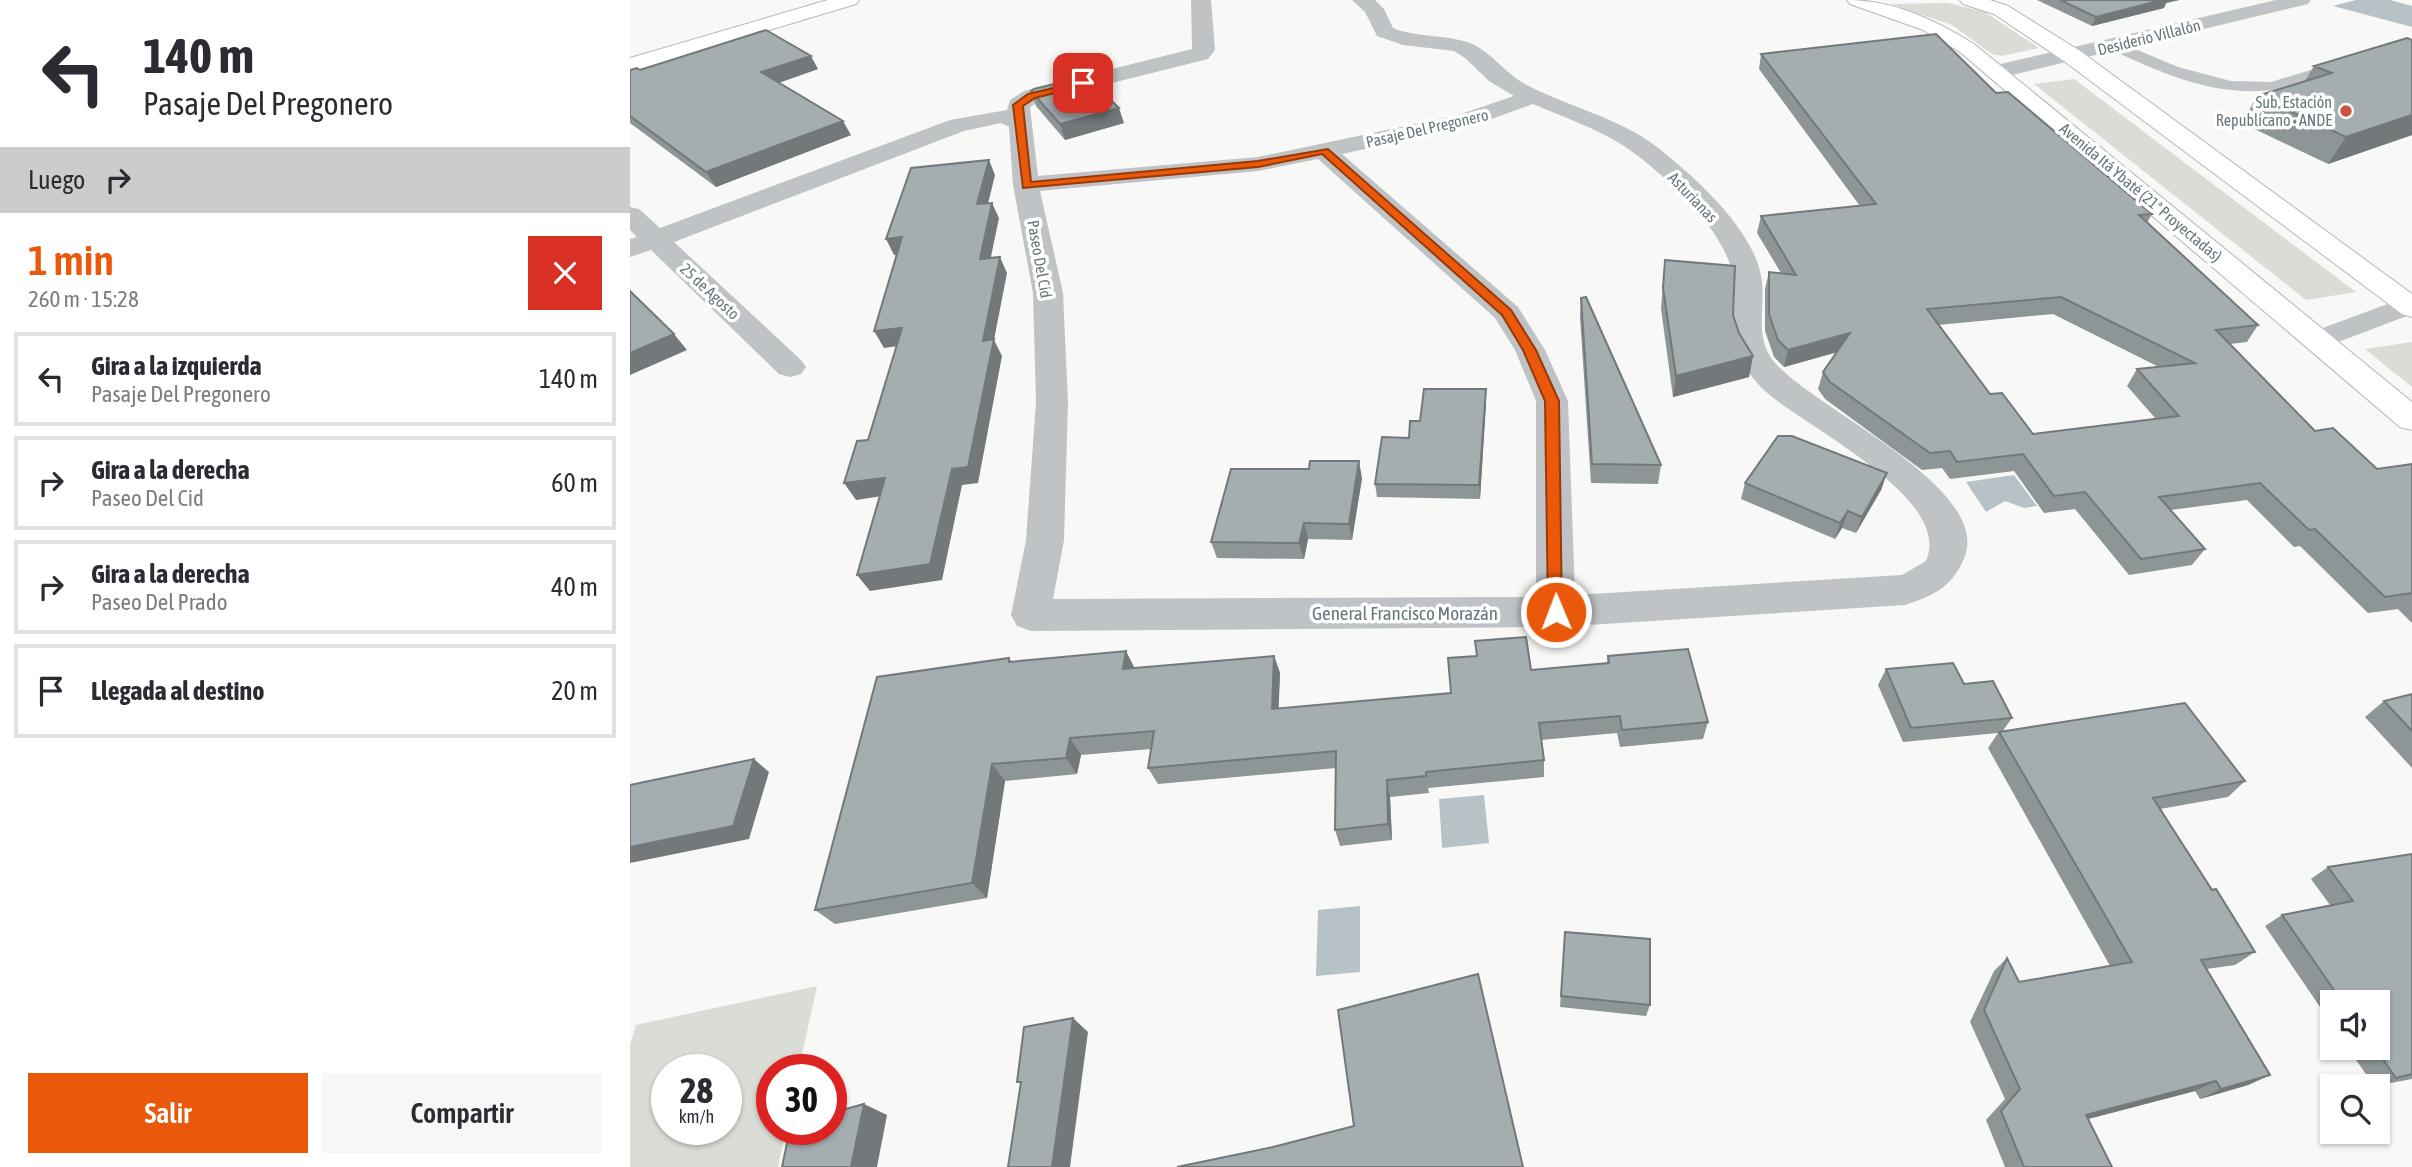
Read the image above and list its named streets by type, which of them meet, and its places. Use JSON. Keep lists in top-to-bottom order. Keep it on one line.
{"streets":{"main road":["Avenida Itá Ybaté (21ª Proyectadas)"],"street":["Desiderio Villalón","Pasaje Del Pregonero","Asturianas","Paseo Del Cid","25 de Agosto","General Francisco Morazán"]},"crossings":[["Desiderio Villalón","Avenida Itá Ybaté (21ª Proyectadas)"],["Pasaje Del Pregonero","Asturianas"],["Pasaje Del Pregonero","Paseo Del Cid"],["Asturianas","General Francisco Morazán"],["Paseo Del Cid","General Francisco Morazán"]],"places":["Sub. Estación Republicano - ANDE"],"page":{"turn":["140 m","Pasaje Del Pregonero"],"then":"Luego","heading":["1 min","260 m · 15:28"],"list":[{"name":"Gira a la izquierda","note":"Pasaje Del Pregonero","value":"140 m"},{"name":"Gira a la derecha","note":"Paseo Del Cid","value":"60 m"},{"name":"Gira a la derecha","note":"Paseo Del Prado","value":"40 m"},{"name":"Llegada al destino","value":"20 m"}],"speed":"28 km/h","limit":"30","buttons":["Salir","Compartir"]}}
